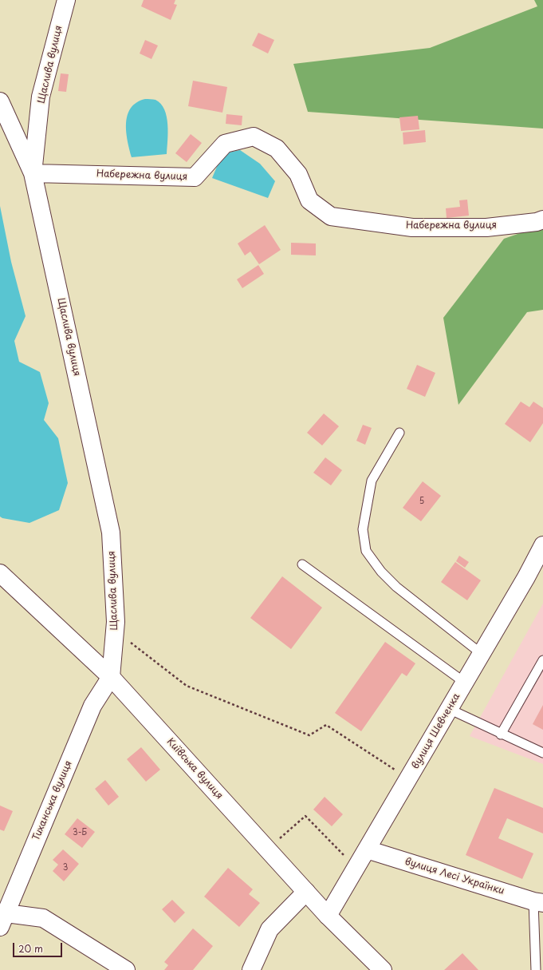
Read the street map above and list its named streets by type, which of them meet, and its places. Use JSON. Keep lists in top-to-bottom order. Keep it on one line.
{"streets":{"street":["Щаслива вулиця","Набережна вулиця","вулиця Шевченка","Київська вулиця","Тиханська вулиця","вулиця Лесі Українки"]},"crossings":[["Щаслива вулиця","Набережна вулиця"],["Щаслива вулиця","Київська вулиця"],["Щаслива вулиця","Тиханська вулиця"],["вулиця Шевченка","Київська вулиця"],["вулиця Шевченка","вулиця Лесі Українки"],["Київська вулиця","Тиханська вулиця"]],"house_numbers":["5","3-Б","3"],"scale_bar":"20 m"}
